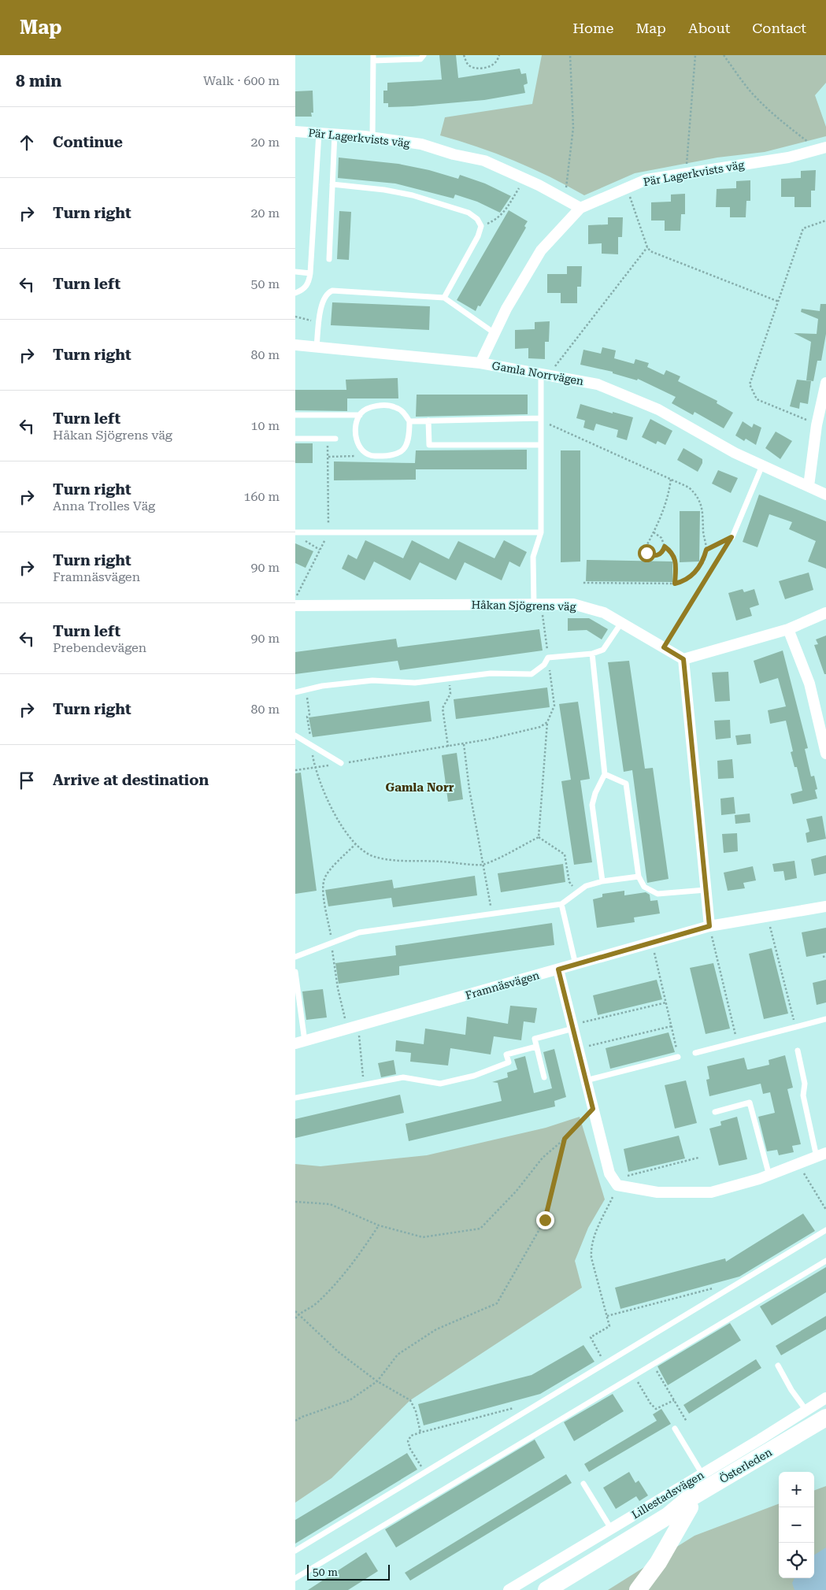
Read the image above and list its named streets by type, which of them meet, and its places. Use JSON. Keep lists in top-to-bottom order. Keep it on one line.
{"streets":{"highway":["Österleden"],"street":["Pär Lagerkvists väg","Gamla Norrvägen","Håkan Sjögrens väg","Framnäsvägen","Lillestadsvägen"]},"crossings":[["Österleden","Lillestadsvägen"]],"districts":["Gamla Norr"],"scale_bar":"50 m","page":{"header":"Map","nav":["Home","Map","About","Contact"],"heading":["8 min","Walk · 600 m"],"list":[["Continue","20 m"],["Turn right","20 m"],["Turn left","50 m"],["Turn right","80 m"],["Turn left","Håkan Sjögrens väg","10 m"],["Turn right","Anna Trolles Väg","160 m"],["Turn right","Framnäsvägen","90 m"],["Turn left","Prebendevägen","90 m"],["Turn right","80 m"],"Arrive at destination"],"map_buttons":["+","−"],"scale":"50 m"}}
